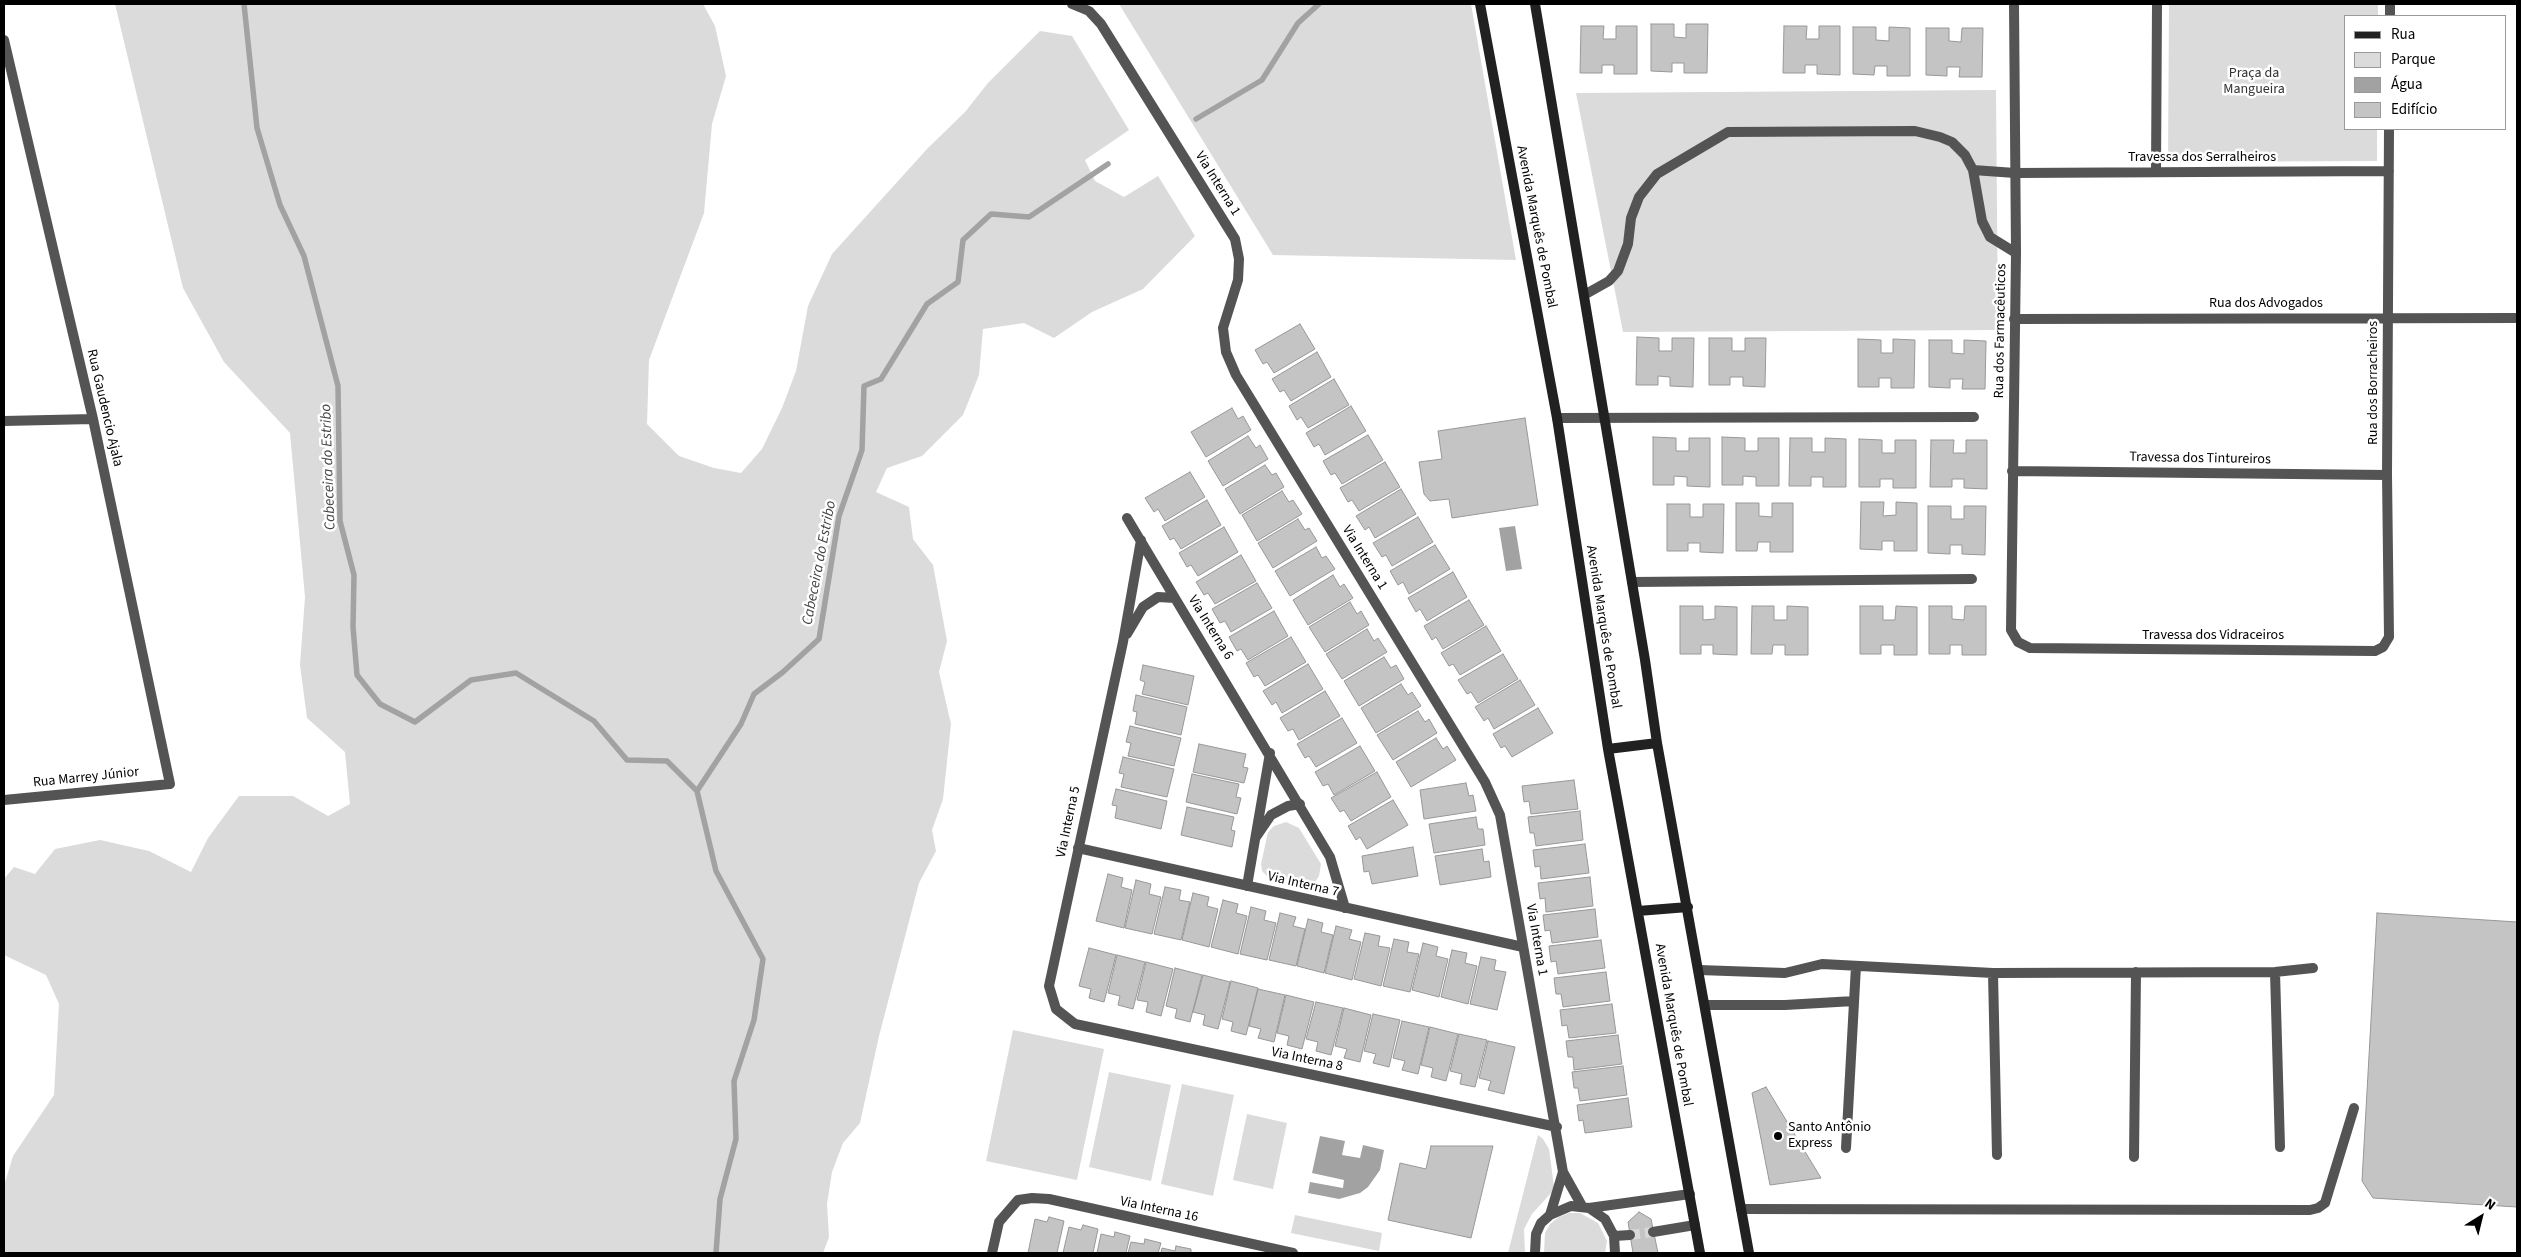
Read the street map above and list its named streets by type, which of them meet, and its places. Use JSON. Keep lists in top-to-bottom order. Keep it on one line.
{"streets":{"main road":["Avenida Marquês de Pombal"],"street":["Travessa dos Serralheiros","Via Interna 1","Rua dos Advogados","Rua dos Farmacêuticos","Rua dos Borracheiros","Rua Gaudencio Ajala","Travessa dos Tintureiros","Via Interna 6","Travessa dos Vidraceiros","Rua Marrey Júnior","Via Interna 5","Via Interna 7","Via Interna 8","Via Interna 16"]},"crossings":[["Travessa dos Serralheiros","Rua dos Farmacêuticos"],["Travessa dos Serralheiros","Rua dos Borracheiros"],["Via Interna 1","Via Interna 7"],["Via Interna 1","Via Interna 8"],["Rua dos Advogados","Rua dos Farmacêuticos"],["Rua dos Advogados","Rua dos Borracheiros"],["Rua dos Farmacêuticos","Travessa dos Tintureiros"],["Rua dos Farmacêuticos","Travessa dos Vidraceiros"],["Rua dos Borracheiros","Travessa dos Tintureiros"],["Rua dos Borracheiros","Travessa dos Vidraceiros"],["Rua Gaudencio Ajala","Rua Marrey Júnior"],["Via Interna 6","Via Interna 5"],["Via Interna 6","Via Interna 7"],["Via Interna 5","Via Interna 7"],["Via Interna 5","Via Interna 8"]],"water":["Cabeceira do Estribo"],"parks":["Praça da Mangueira"],"places":["Santo Antônio Express"],"legend":["Rua","Parque","Água","Edifício"],"north":"top right"}
